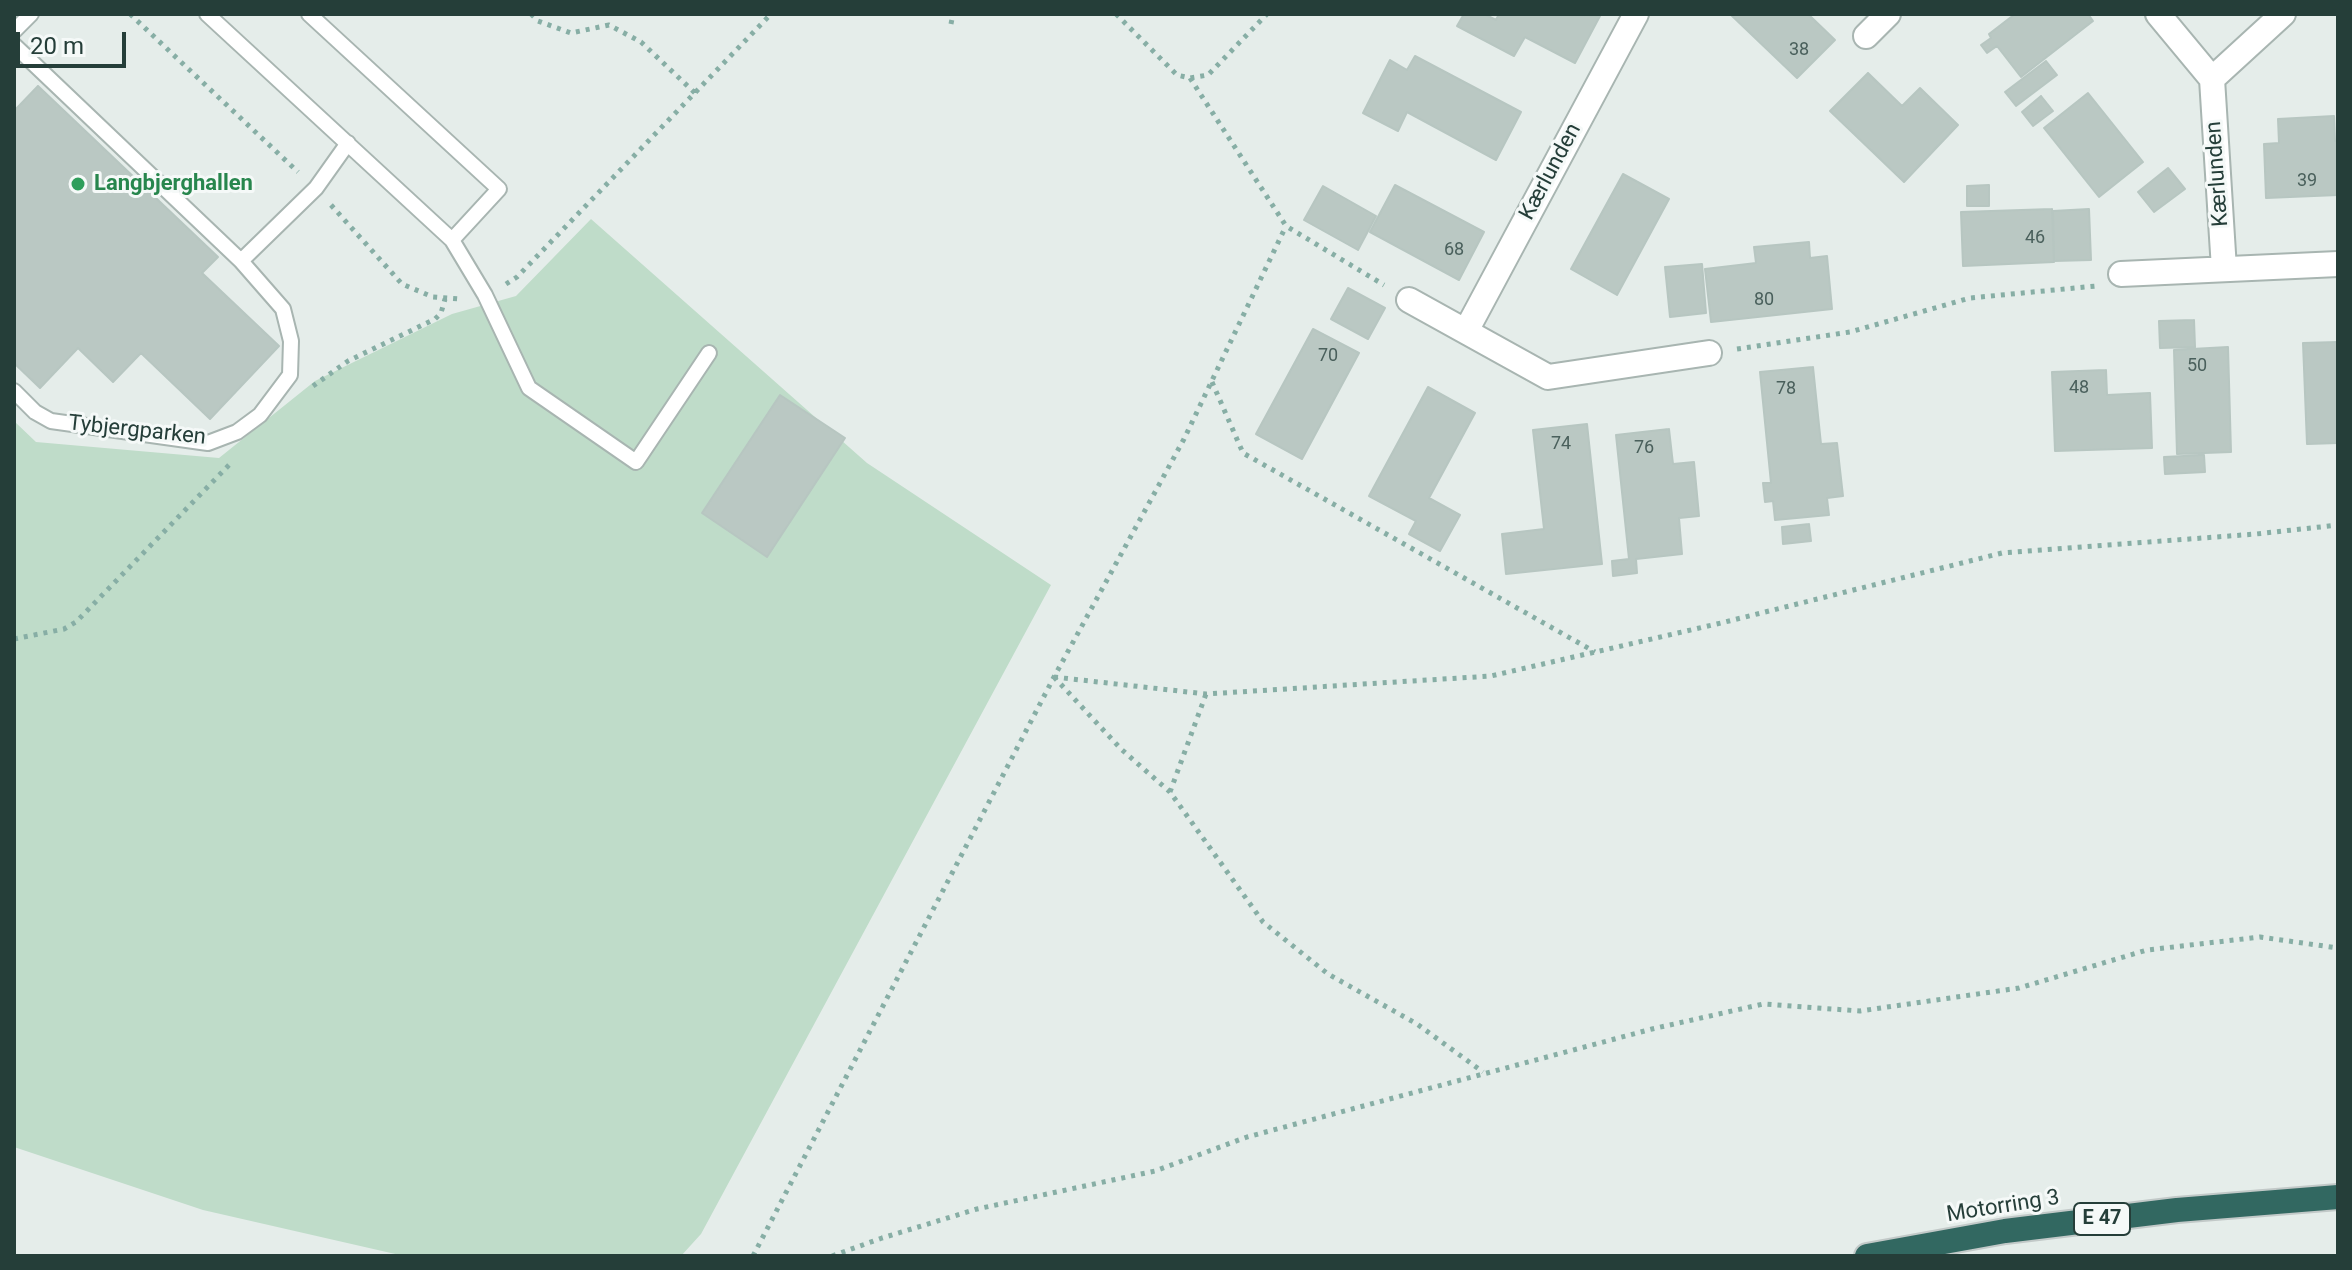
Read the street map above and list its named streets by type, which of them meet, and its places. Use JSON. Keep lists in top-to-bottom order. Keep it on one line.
{"streets":{"highway":["Motorring 3","E 47"],"street":["Kærlunden"],"lane":["Tybjergparken"]},"places":["Langbjerghallen"],"house_numbers":["38","39","46","68","80","70","50","48","78","74","76"],"scale_bar":"20 m"}
